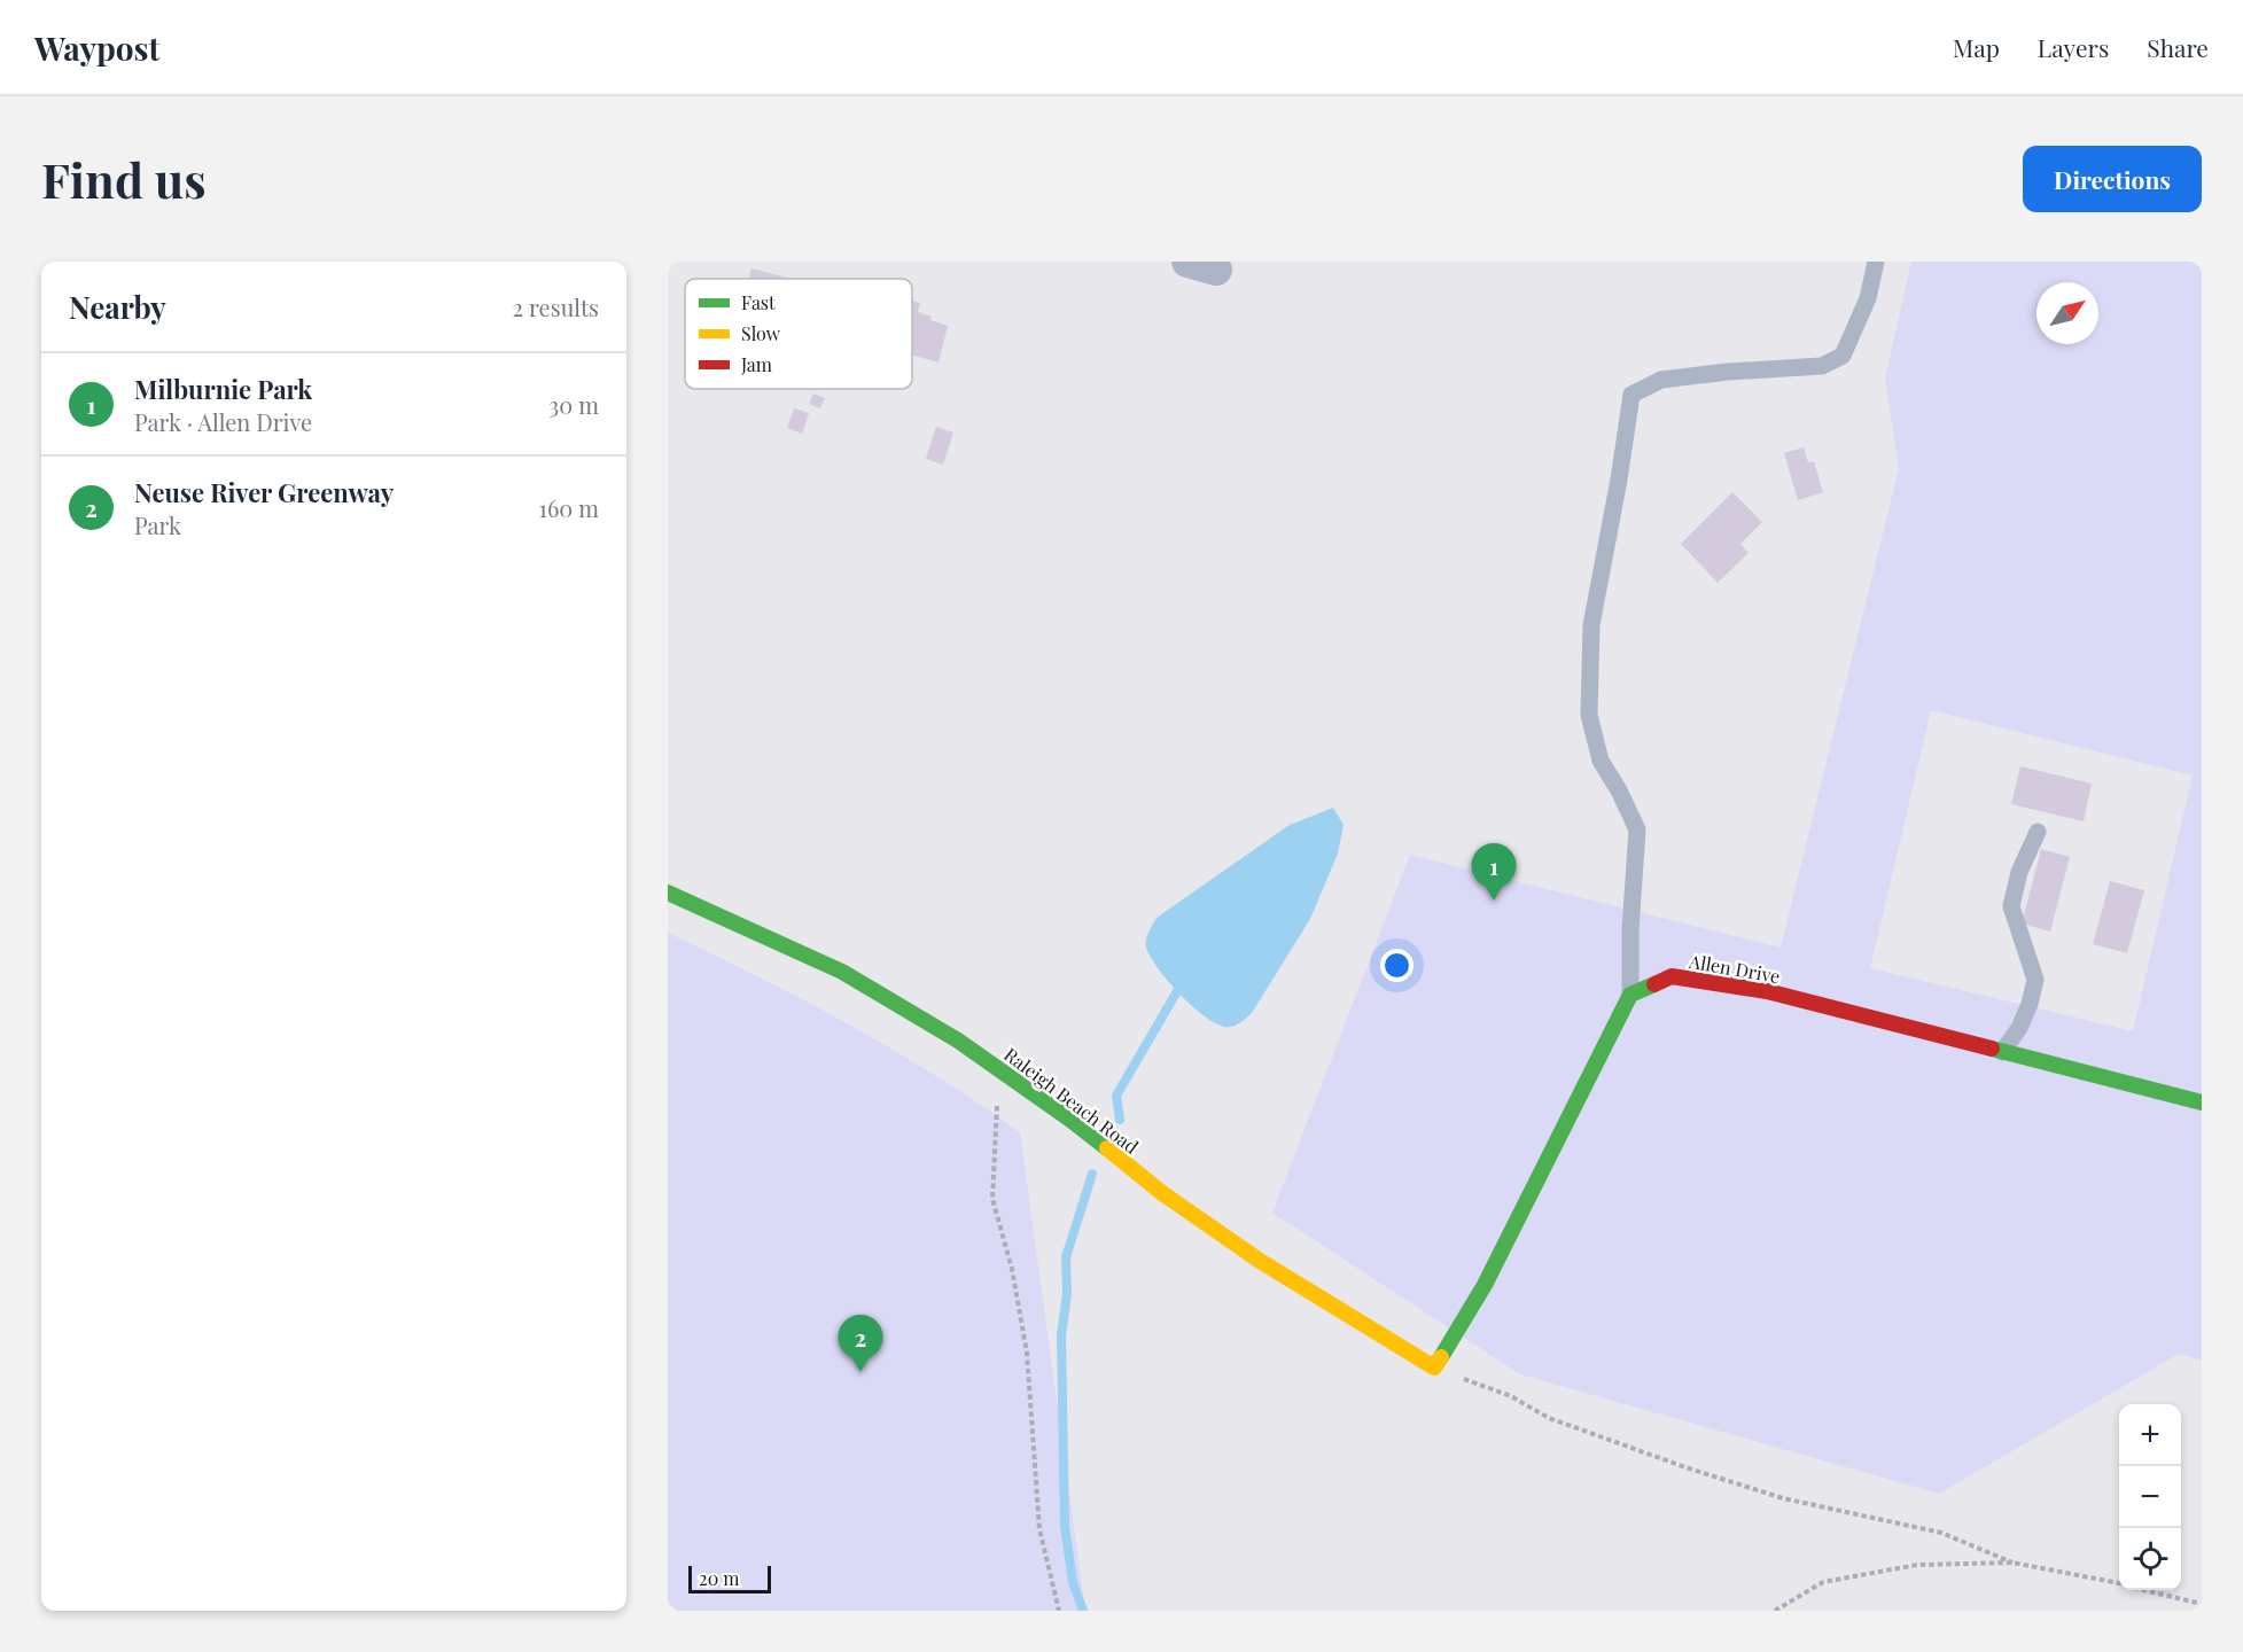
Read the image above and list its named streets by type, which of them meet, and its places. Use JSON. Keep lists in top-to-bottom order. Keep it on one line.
{"streets":{"street":["Allen Drive","Raleigh Beach Road"]},"legend":["Fast","Slow","Jam"],"scale_bar":"20 m","north":"top right","page":{"header":"Waypost","nav":["Map","Layers","Share"],"buttons":"Directions","title":"Find us","heading":["Nearby","2 results"],"list":[{"mark":"1","name":"Milburnie Park","note":"Park · Allen Drive","value":"30 m"},{"mark":"2","name":"Neuse River Greenway","note":"Park","value":"160 m"}],"pins":["1","2"],"map_buttons":["+","−"],"scale":"20 m"}}
